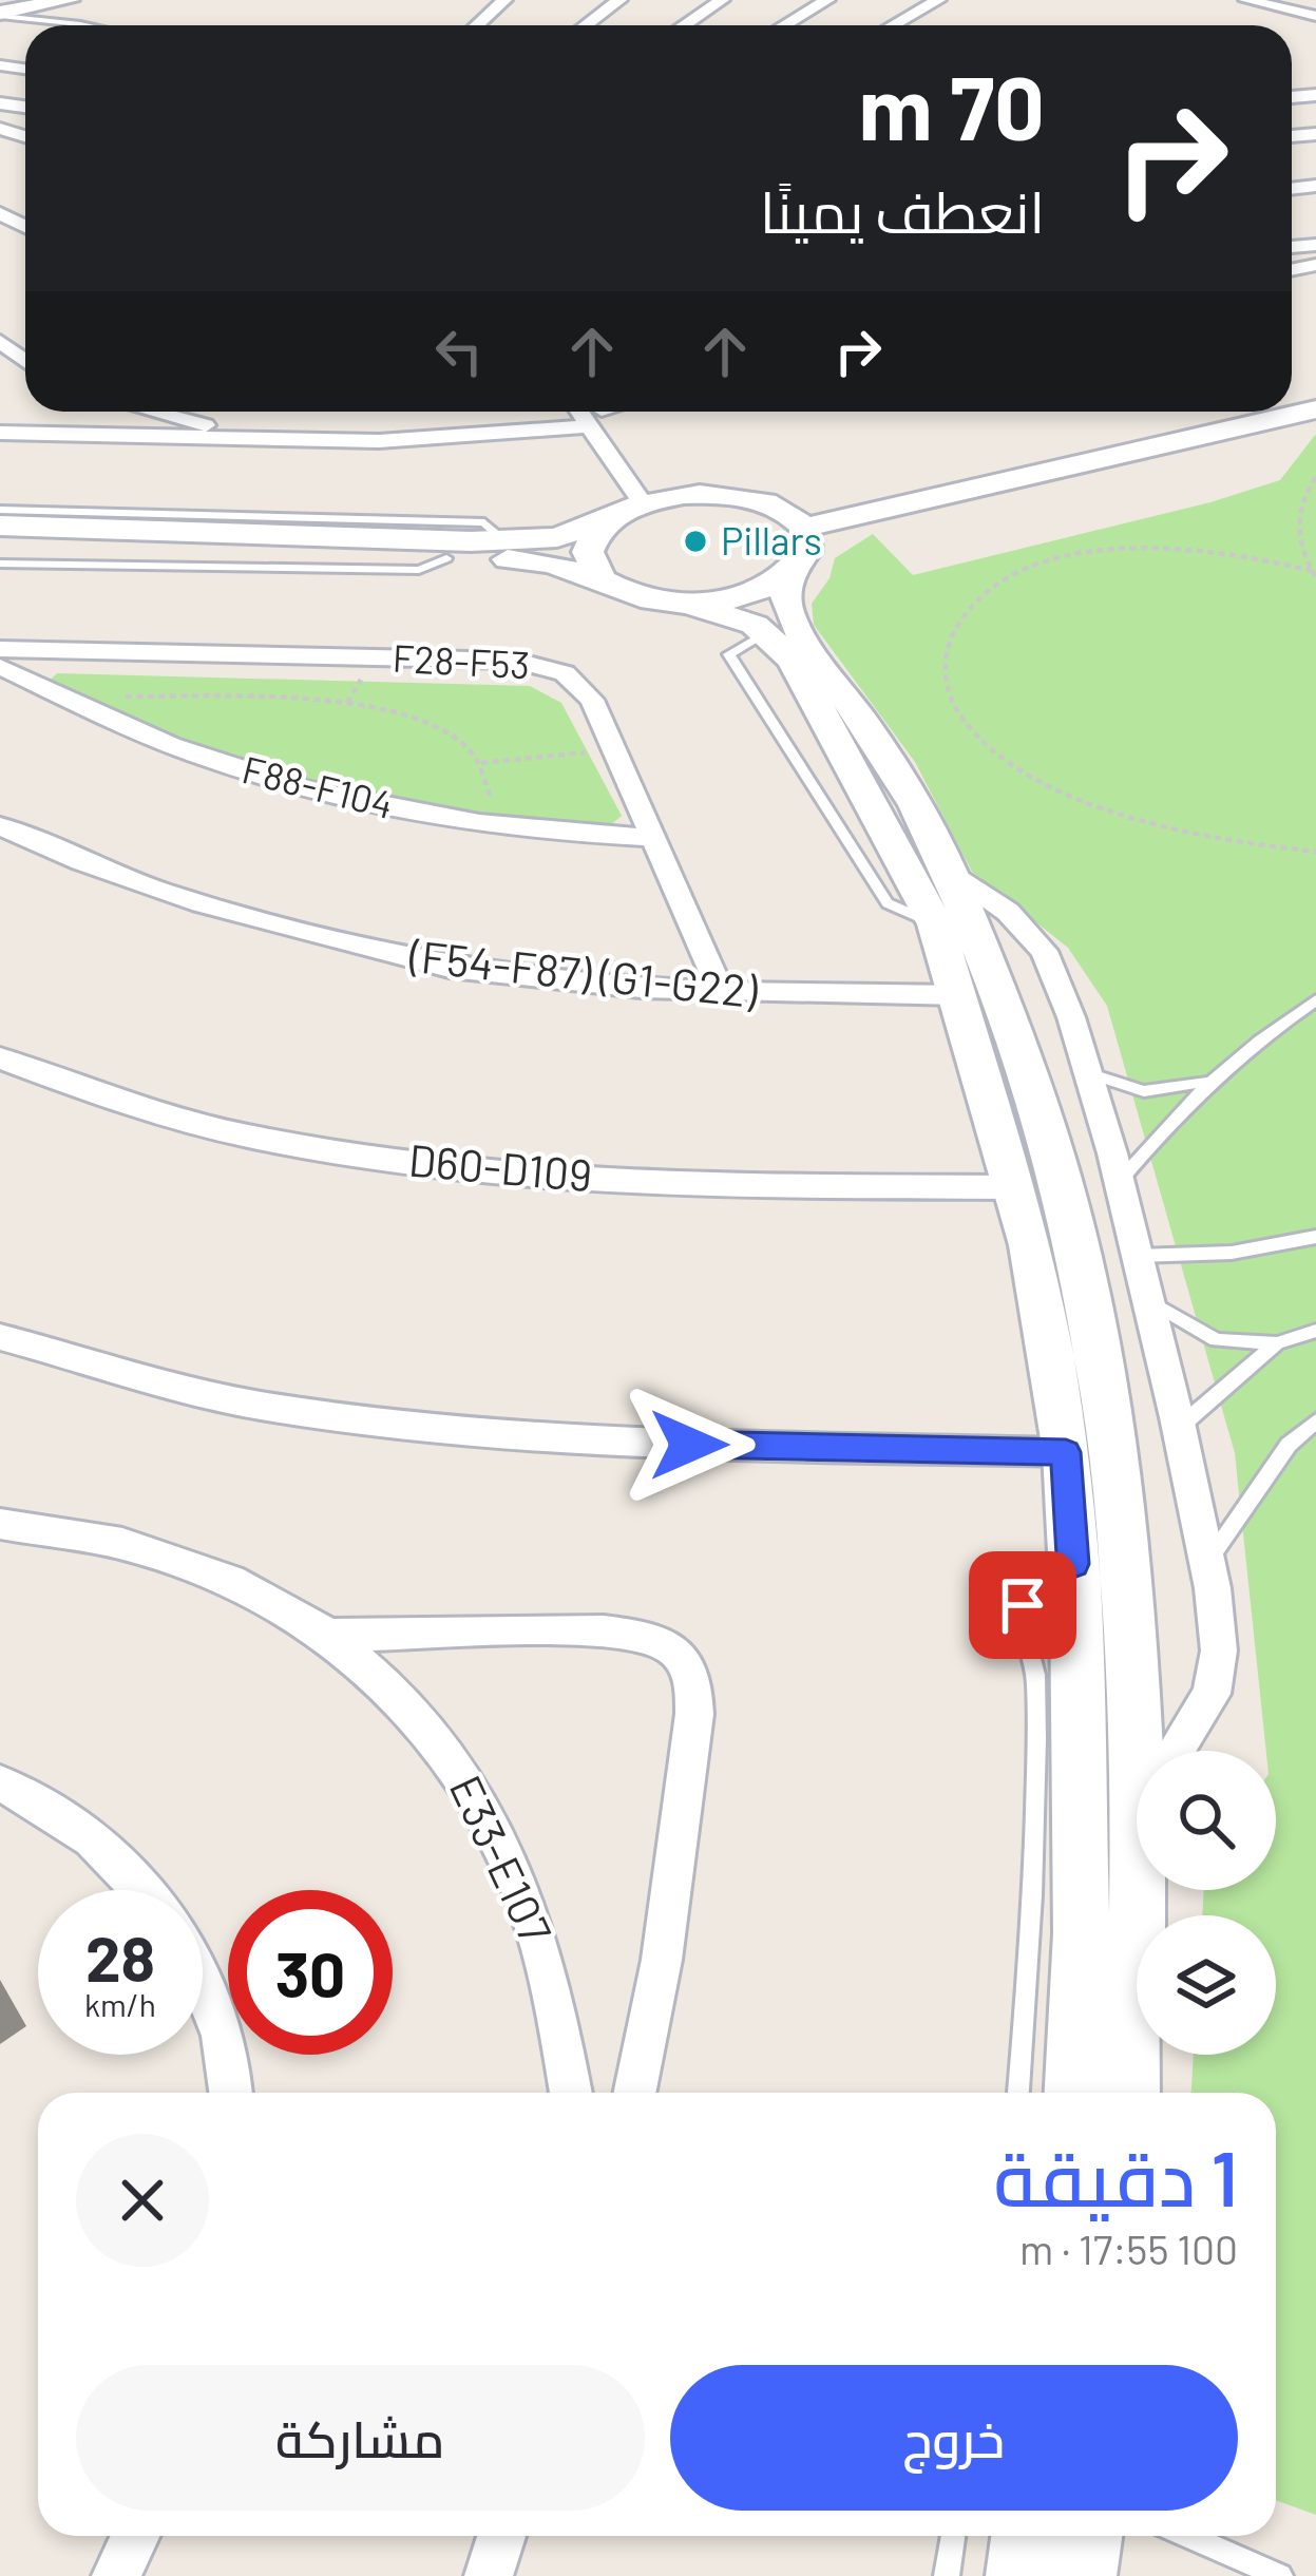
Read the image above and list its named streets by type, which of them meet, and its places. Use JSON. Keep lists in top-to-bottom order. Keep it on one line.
{"streets":{"street":["F28-F53","F88-F104","(F54-F87) (G1-G22)","D60-D109","E33-E107"]},"crossings":[["F28-F53","F88-F104"],["F28-F53","(F54-F87) (G1-G22)"]],"places":["Pillars"],"page":{"turn":["70 m","انعطف يمينًا"],"speed":"28 km/h","limit":"30","heading":["1 دقيقة","100 m · 17:55"],"buttons":["خروج","مشاركة"]}}
